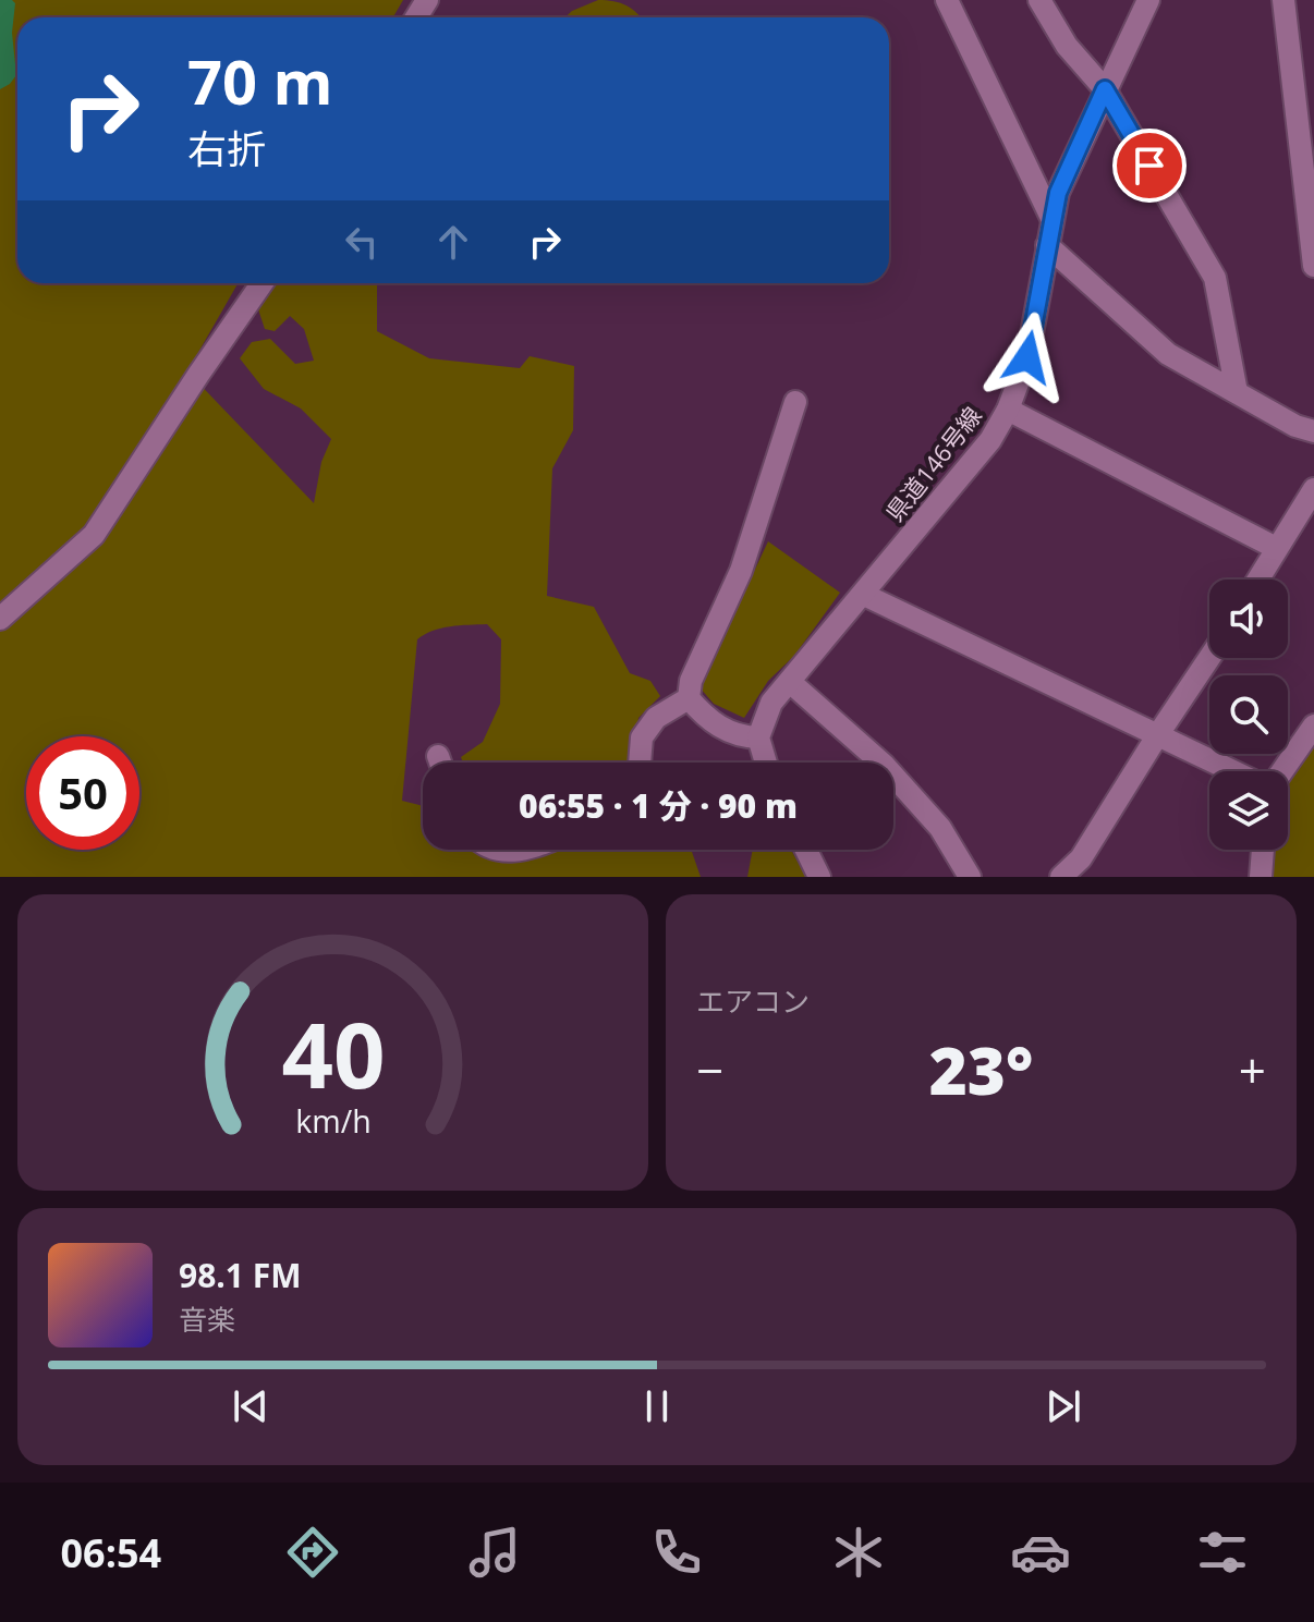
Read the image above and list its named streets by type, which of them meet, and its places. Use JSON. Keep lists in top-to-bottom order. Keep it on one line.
{"streets":{"street":["県道146号線"]},"page":{"turn":["70 m","右折"],"limit":"50","trip":"06:55 · 1 分 · 90 m","tile":"エアコン","heat":["−","23°","+"],"song":["98.1 FM","音楽"],"tabs":"06:54","gauge":["40","km/h"]}}
